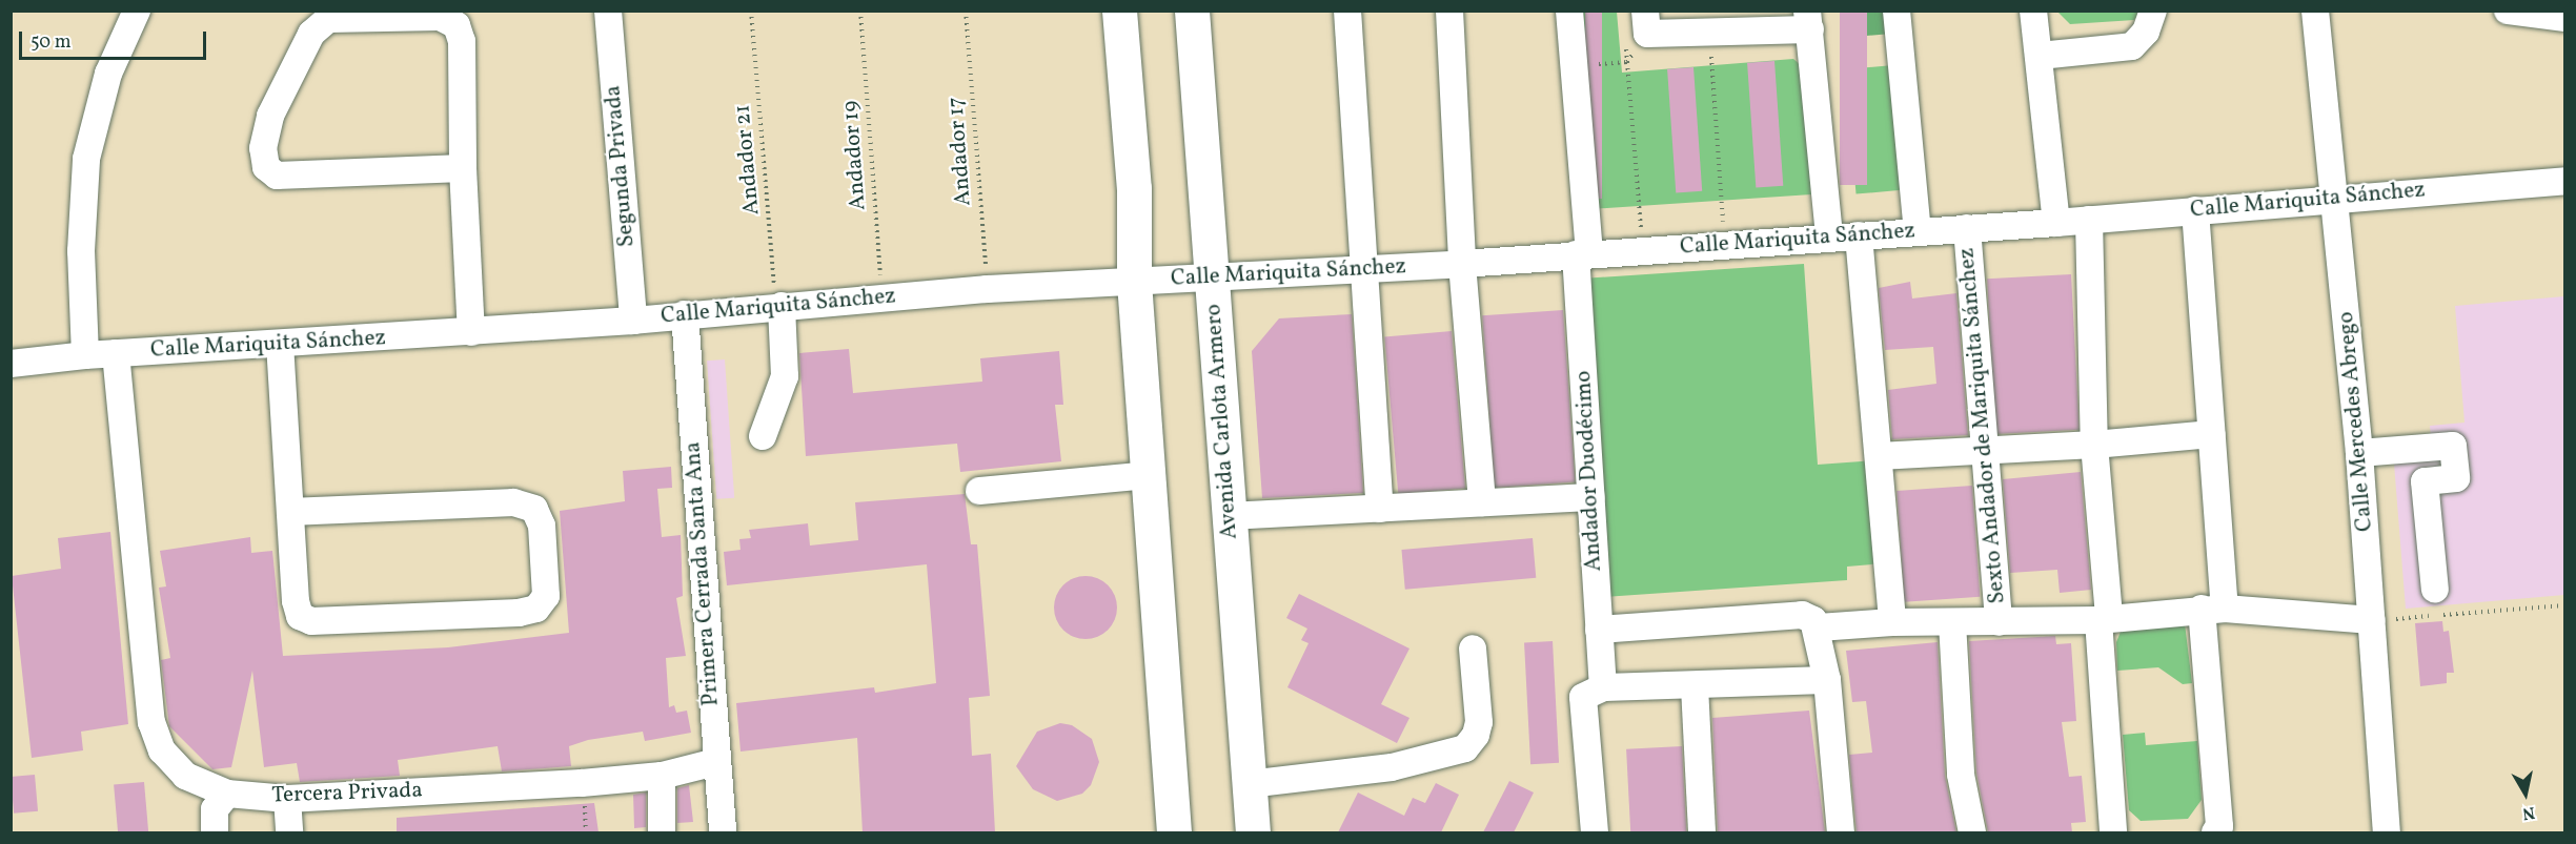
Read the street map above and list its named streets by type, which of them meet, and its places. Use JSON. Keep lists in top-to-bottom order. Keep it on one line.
{"streets":{"main road":["Avenida Carlota Armero"],"street":["Segunda Privada","Calle Mariquita Sánchez","Calle Mercedes Abrego","Sexto Andador de Mariquita Sánchez","Andador Duodécimo","Primera Cerrada Santa Ana","Tercera Privada"],"path":["Andador 17","Andador 19","Andador 21"]},"crossings":[["Andador 17","Calle Mariquita Sánchez"],["Andador 19","Calle Mariquita Sánchez"],["Andador 21","Calle Mariquita Sánchez"],["Segunda Privada","Calle Mariquita Sánchez"],["Calle Mariquita Sánchez","Avenida Carlota Armero"],["Calle Mariquita Sánchez","Calle Mercedes Abrego"],["Calle Mariquita Sánchez","Sexto Andador de Mariquita Sánchez"],["Calle Mariquita Sánchez","Andador Duodécimo"],["Calle Mariquita Sánchez","Primera Cerrada Santa Ana"],["Calle Mariquita Sánchez","Tercera Privada"],["Primera Cerrada Santa Ana","Tercera Privada"]],"scale_bar":"50 m","north":"bottom"}
